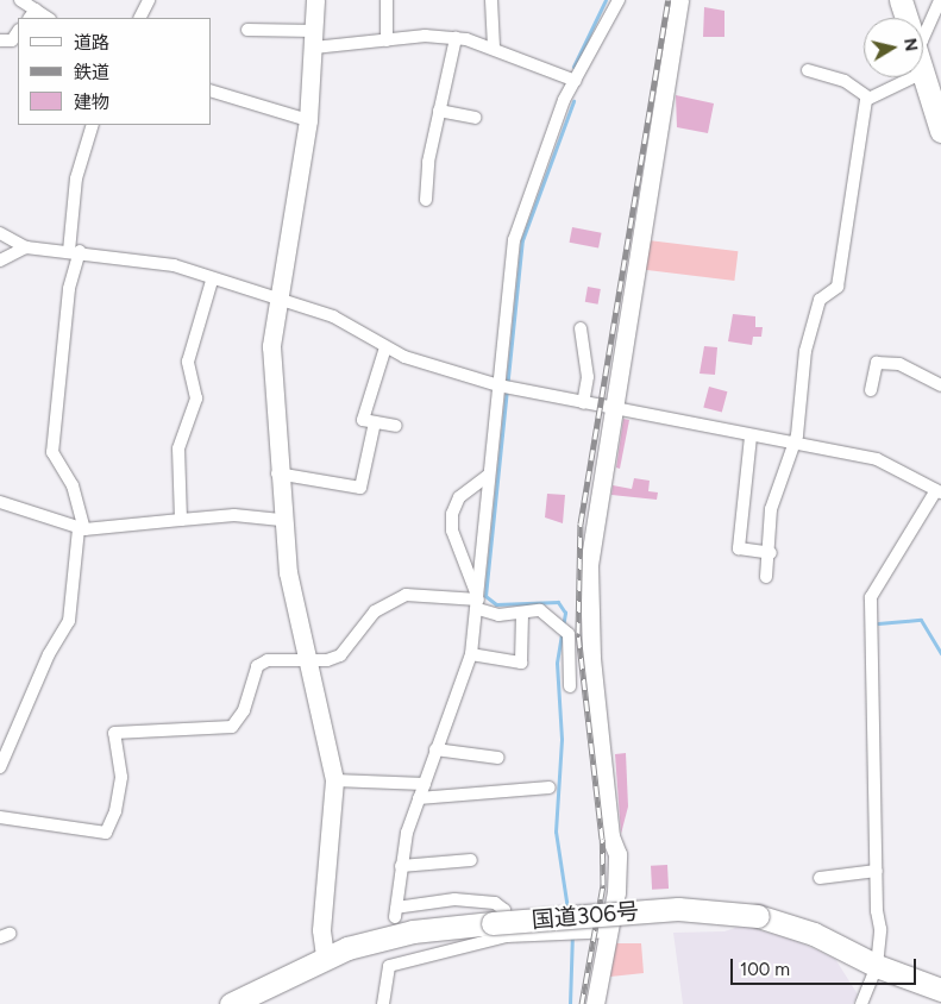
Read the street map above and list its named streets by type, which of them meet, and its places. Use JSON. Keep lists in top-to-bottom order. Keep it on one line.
{"streets":{"highway":["国道306号"]},"legend":["道路","鉄道","建物"],"scale_bar":"100 m","north":"right"}
